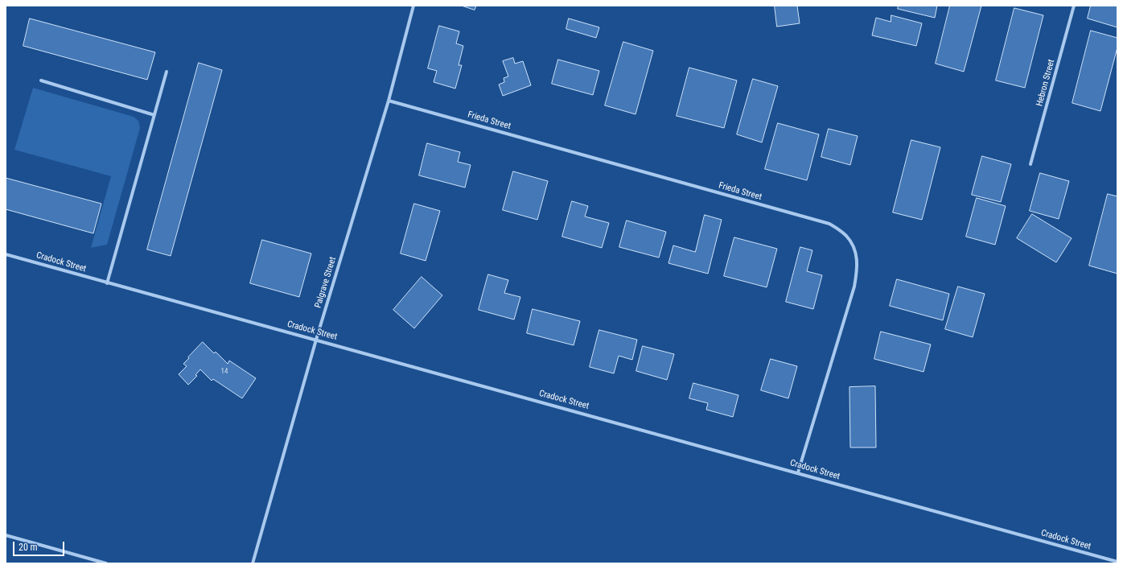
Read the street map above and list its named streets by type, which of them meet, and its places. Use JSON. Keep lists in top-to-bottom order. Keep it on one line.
{"streets":{"street":["Hebron Street","Frieda Street","Cradock Street","Palgrave Street"]},"crossings":[["Frieda Street","Cradock Street"],["Frieda Street","Palgrave Street"],["Cradock Street","Palgrave Street"]],"house_numbers":["14"],"scale_bar":"20 m"}
